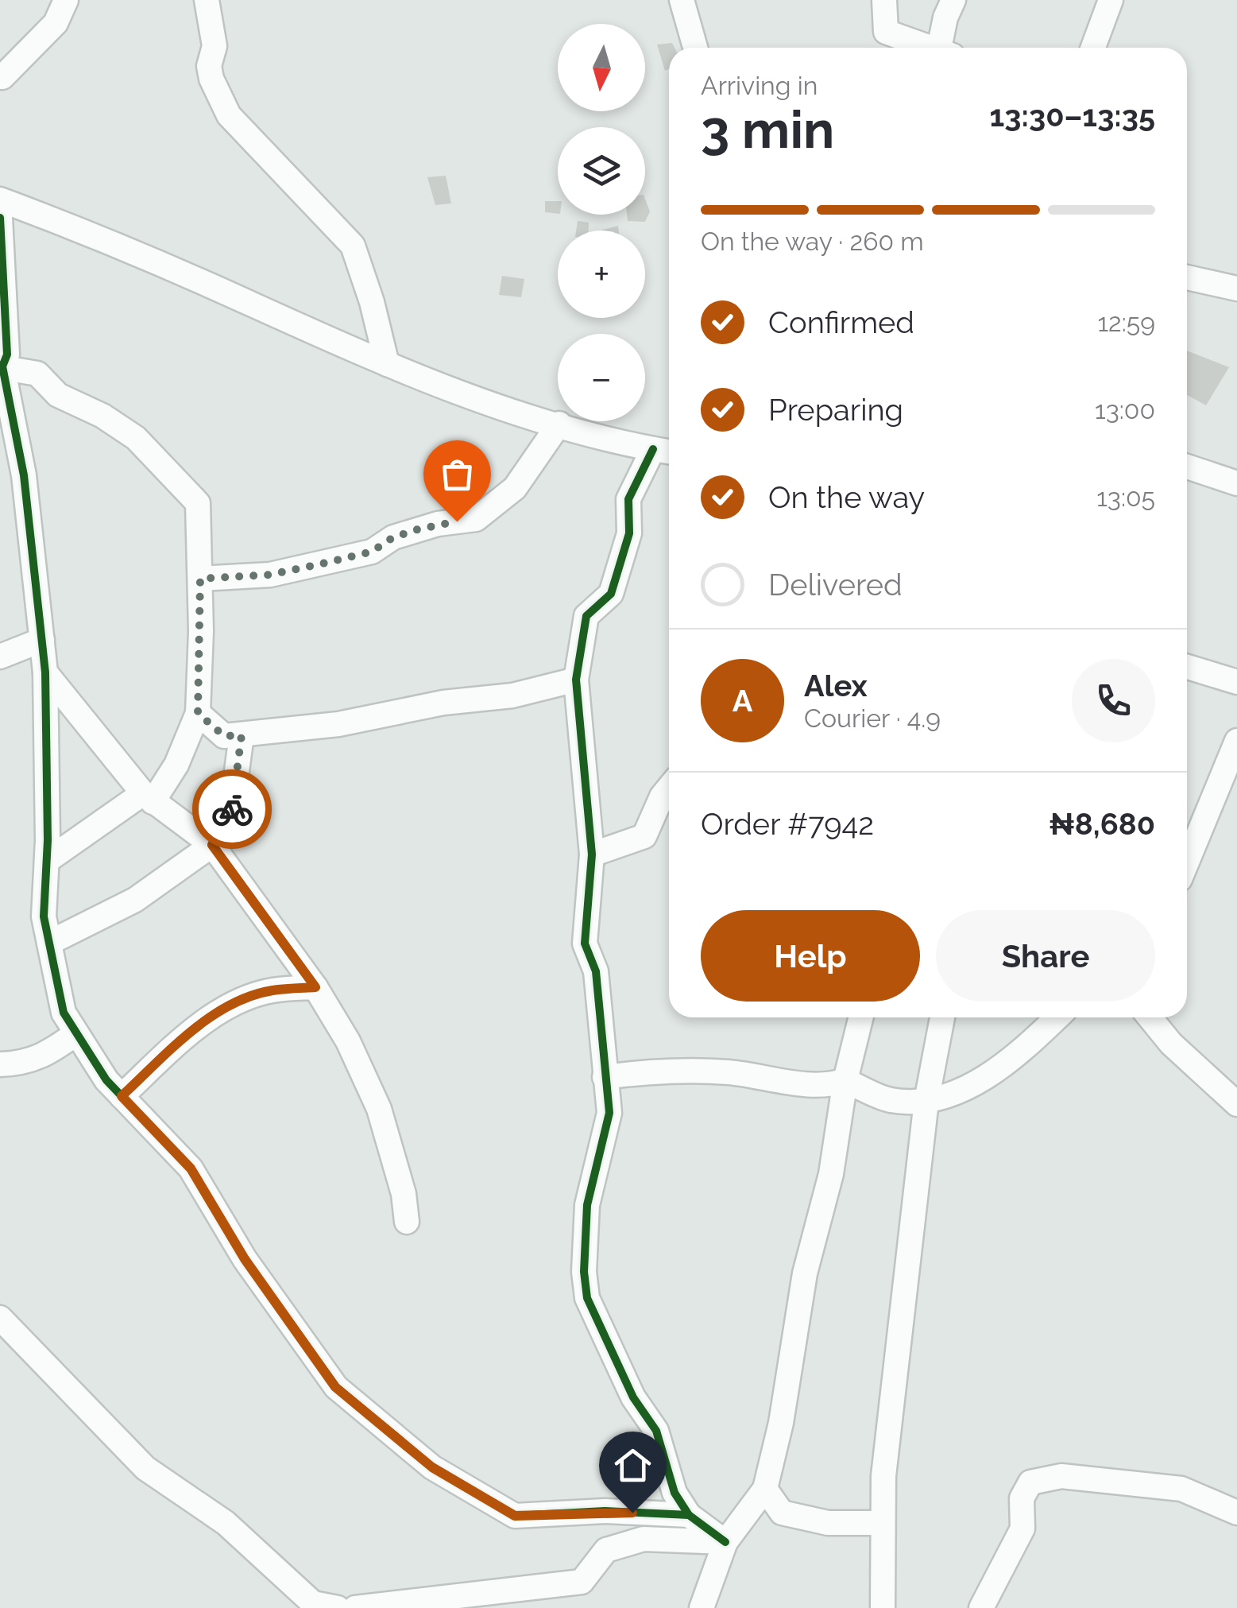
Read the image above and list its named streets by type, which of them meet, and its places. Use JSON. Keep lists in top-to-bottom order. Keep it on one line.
{"north":"bottom","page":{"map_buttons":["+","−"],"heading":["3 min","Arriving in","13:30–13:35"],"panel":["Alex","Courier · 4.9","Order #7942","₦8,680"],"bar":"On the way · 260 m","list":[["Confirmed","12:59"],["Preparing","13:00"],["On the way","13:05"],"Delivered"],"round":"A","buttons":["Help","Share"]}}
